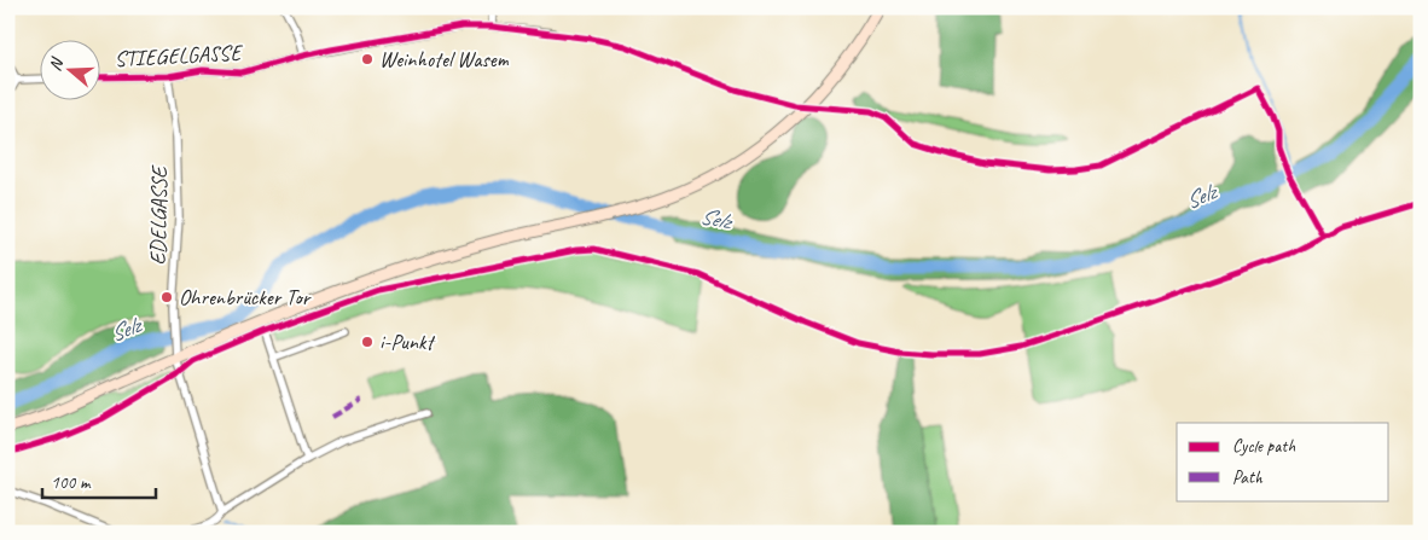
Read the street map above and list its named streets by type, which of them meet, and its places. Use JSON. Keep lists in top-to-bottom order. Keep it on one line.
{"streets":{"street":["STIEGELGASSE","EDELGASSE"]},"crossings":[["STIEGELGASSE","EDELGASSE"]],"water":["Selz"],"places":["Weinhotel Wasem","Ohrenbrücker Tor","i-Punkt"],"legend":["Cycle path","Path"],"scale_bar":"100 m","north":"left"}
